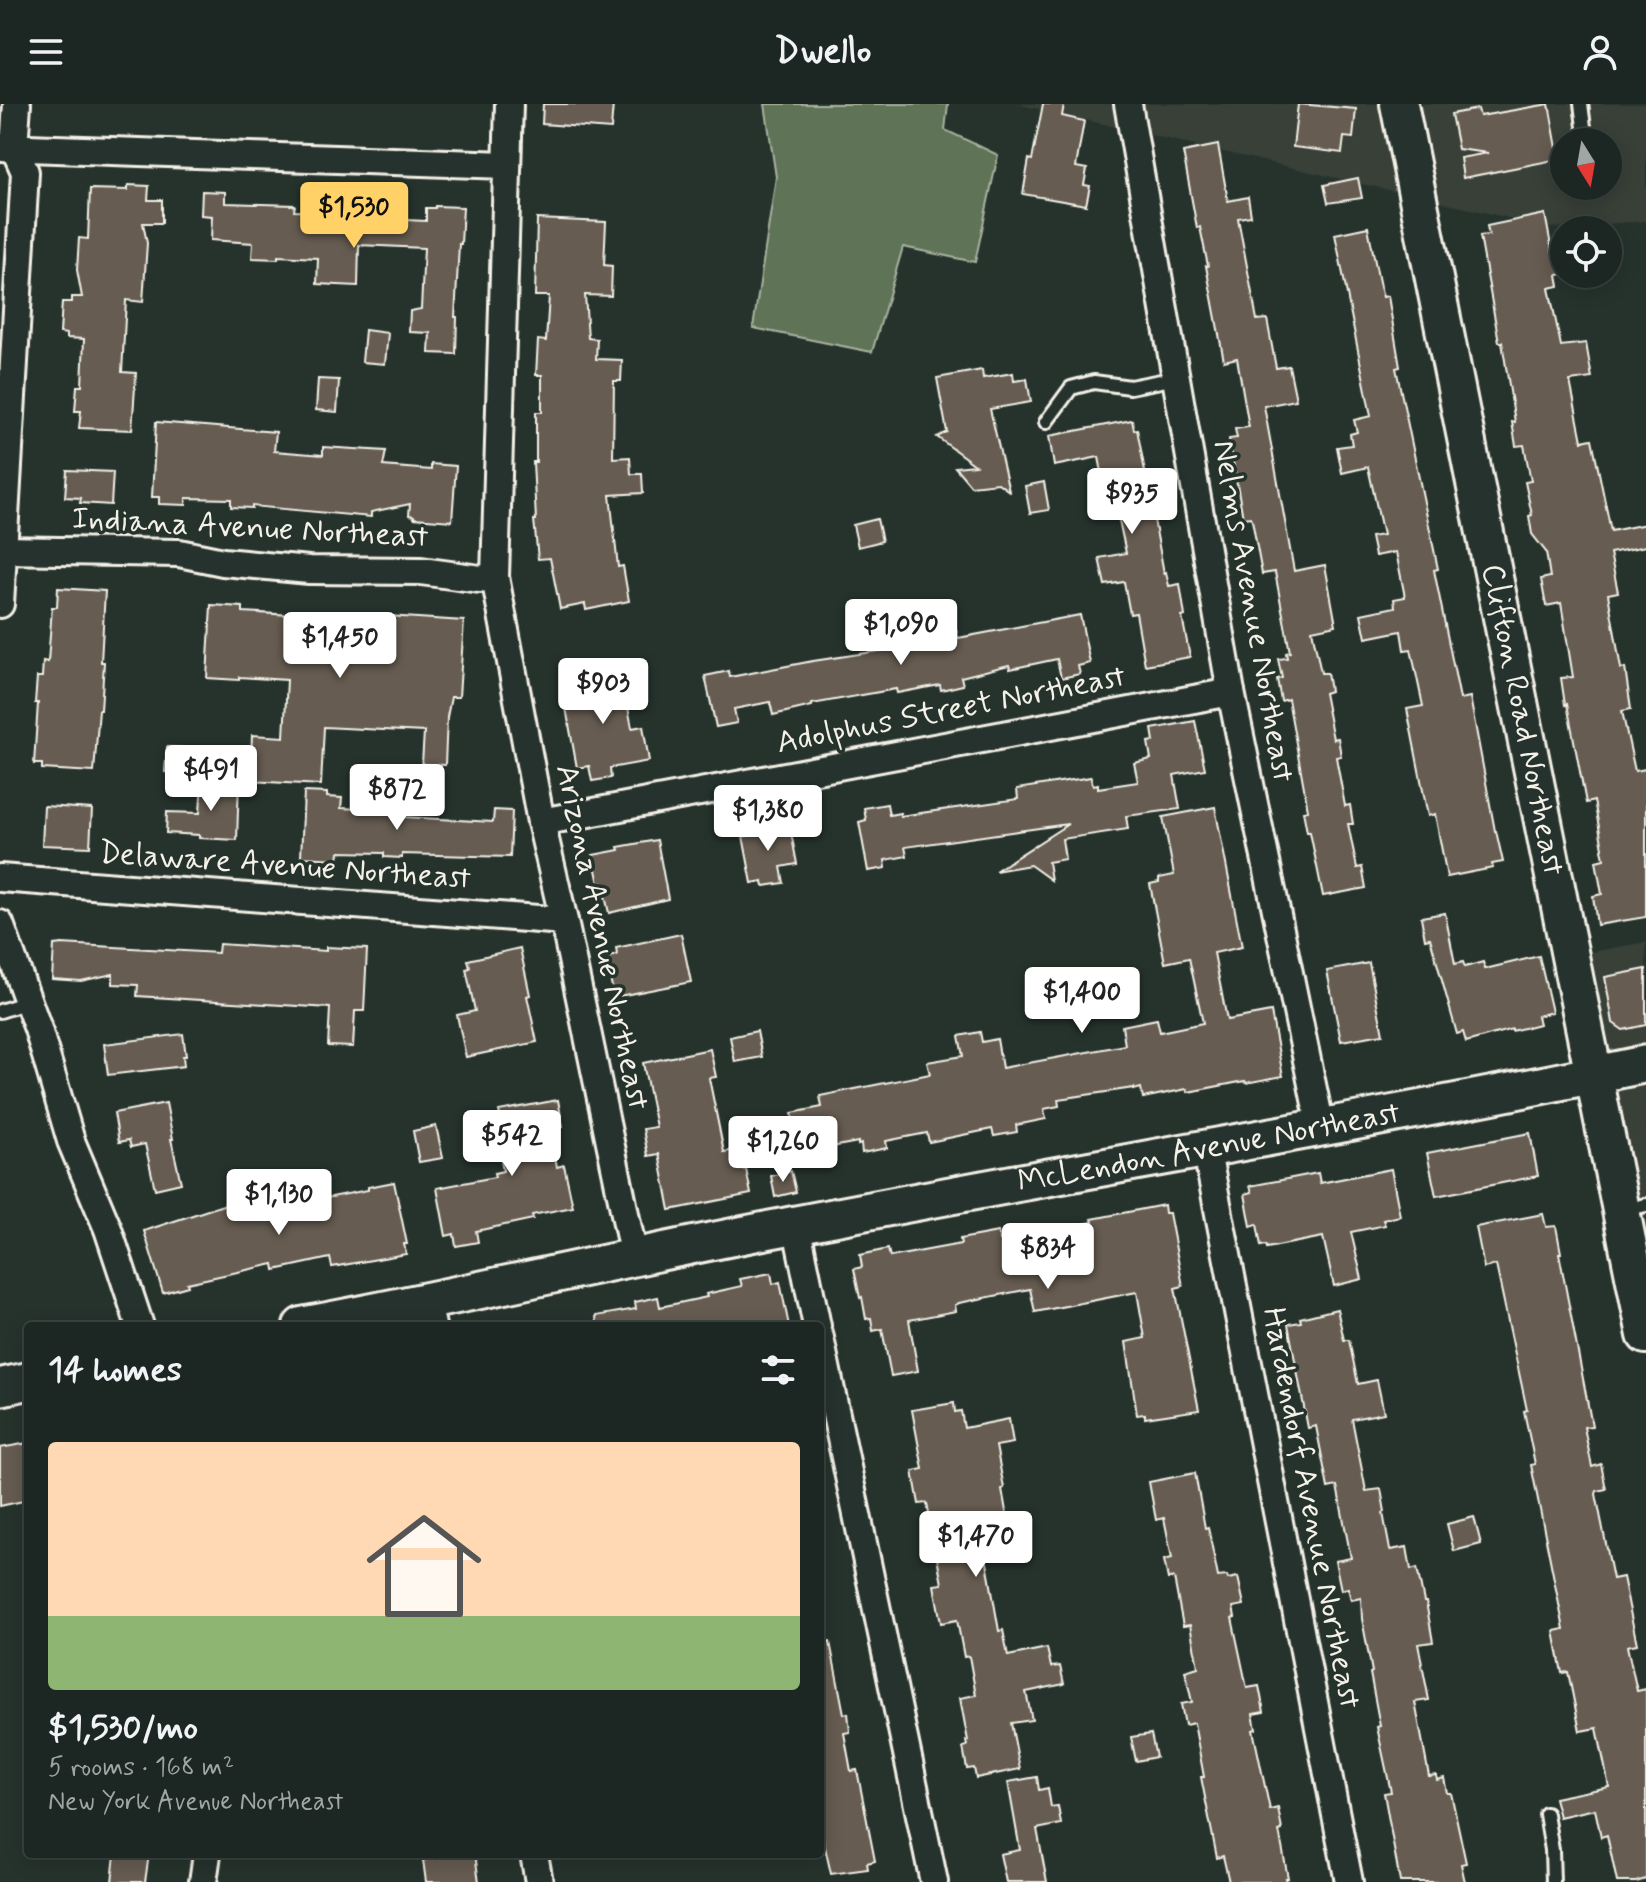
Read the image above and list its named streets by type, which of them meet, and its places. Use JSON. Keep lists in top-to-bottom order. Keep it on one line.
{"streets":{"street":["Indiana Avenue Northeast","Nelms Avenue Northeast","Adolphus Street Northeast","Clifton Road Northeast","Delaware Avenue Northeast","Arizona Avenue Northeast","McLendon Avenue Northeast","Hardendorf Avenue Northeast"]},"crossings":[["Indiana Avenue Northeast","Arizona Avenue Northeast"],["Nelms Avenue Northeast","Adolphus Street Northeast"],["Nelms Avenue Northeast","McLendon Avenue Northeast"],["Adolphus Street Northeast","Arizona Avenue Northeast"],["Clifton Road Northeast","McLendon Avenue Northeast"],["Delaware Avenue Northeast","Arizona Avenue Northeast"],["Arizona Avenue Northeast","McLendon Avenue Northeast"],["McLendon Avenue Northeast","Hardendorf Avenue Northeast"]],"north":"bottom","page":{"header":"Dwello","price":["$1,530","$935","$1,090","$1,450","$903","$491","$872","$1,380","$1,400","$542","$1,260","$1,130","$834","$1,470"],"heading":"14 homes","list":[{"name":"$1,530/mo","note":"5 rooms · 168 m² · New York Avenue Northeast"}]}}
